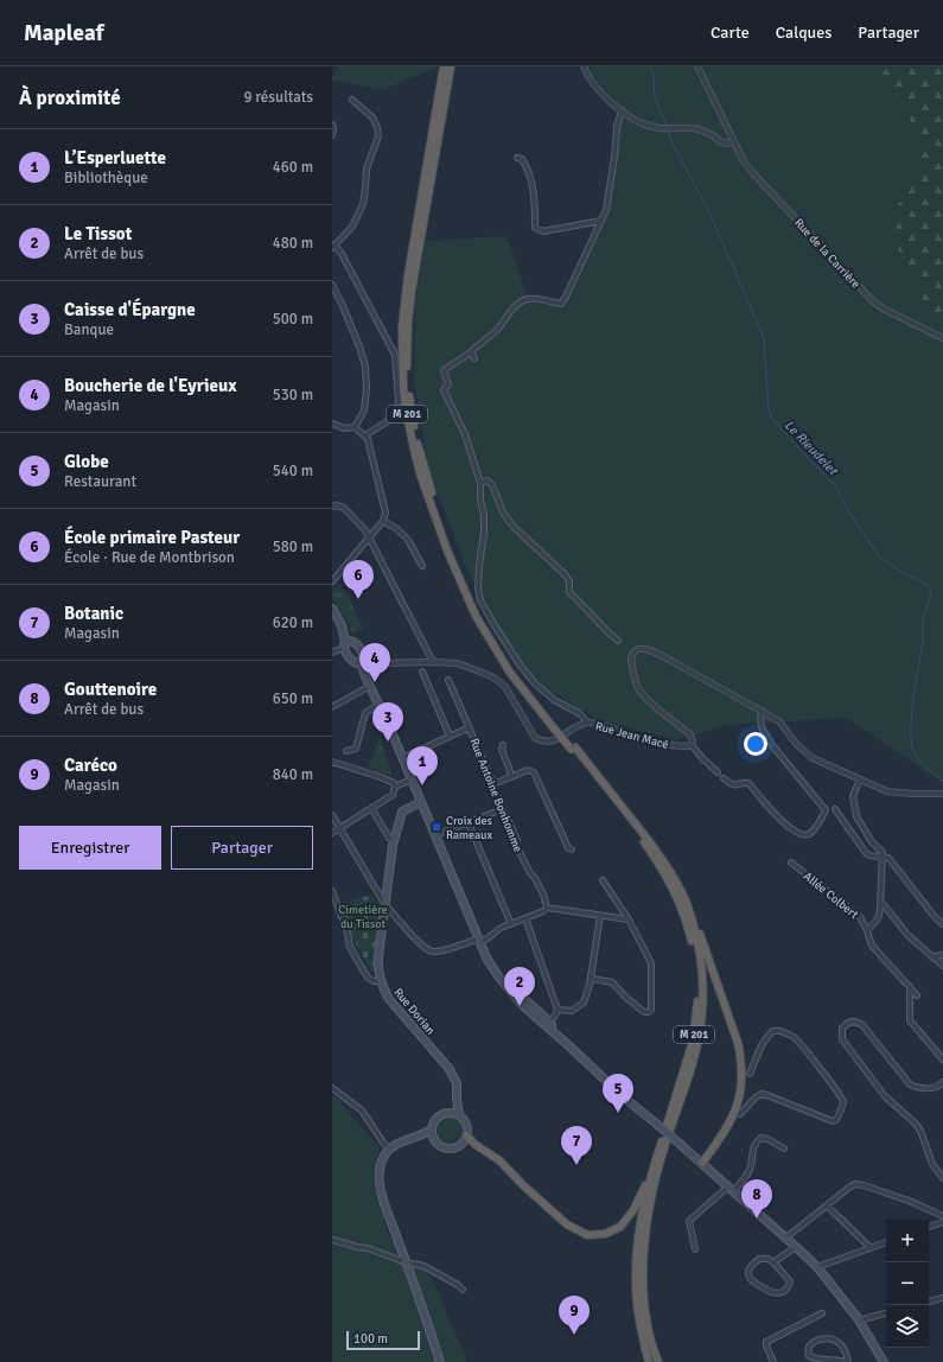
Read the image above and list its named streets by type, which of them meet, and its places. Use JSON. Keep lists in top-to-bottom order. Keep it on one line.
{"streets":{"highway":["M 201"],"main road":["Rue Dorian"],"street":["Rue de la Carrière","Rue Jean Macé","Rue Antoine Bonhomme","Allée Colbert"]},"water":["Le Rieudelet"],"parks":["Cimetière du Tissot"],"places":{"transit":["Croix des Rameaux"]},"scale_bar":"100 m","page":{"header":"Mapleaf","nav":["Carte","Calques","Partager"],"heading":["À proximité","9 résultats"],"list":[{"mark":"1","name":"L’Esperluette","note":"Bibliothèque","value":"460 m"},{"mark":"2","name":"Le Tissot","note":"Arrêt de bus","value":"480 m"},{"mark":"3","name":"Caisse d'Épargne","note":"Banque","value":"500 m"},{"mark":"4","name":"Boucherie de l'Eyrieux","note":"Magasin","value":"530 m"},{"mark":"5","name":"Globe","note":"Restaurant","value":"540 m"},{"mark":"6","name":"École primaire Pasteur","note":"École · Rue de Montbrison","value":"580 m"},{"mark":"7","name":"Botanic","note":"Magasin","value":"620 m"},{"mark":"8","name":"Gouttenoire","note":"Arrêt de bus","value":"650 m"},{"mark":"9","name":"Caréco","note":"Magasin","value":"840 m"}],"pins":["6","4","3","1","2","5","7","8","9"],"buttons":["Enregistrer","Partager"],"map_buttons":["+","−"],"scale":"100 m"}}
